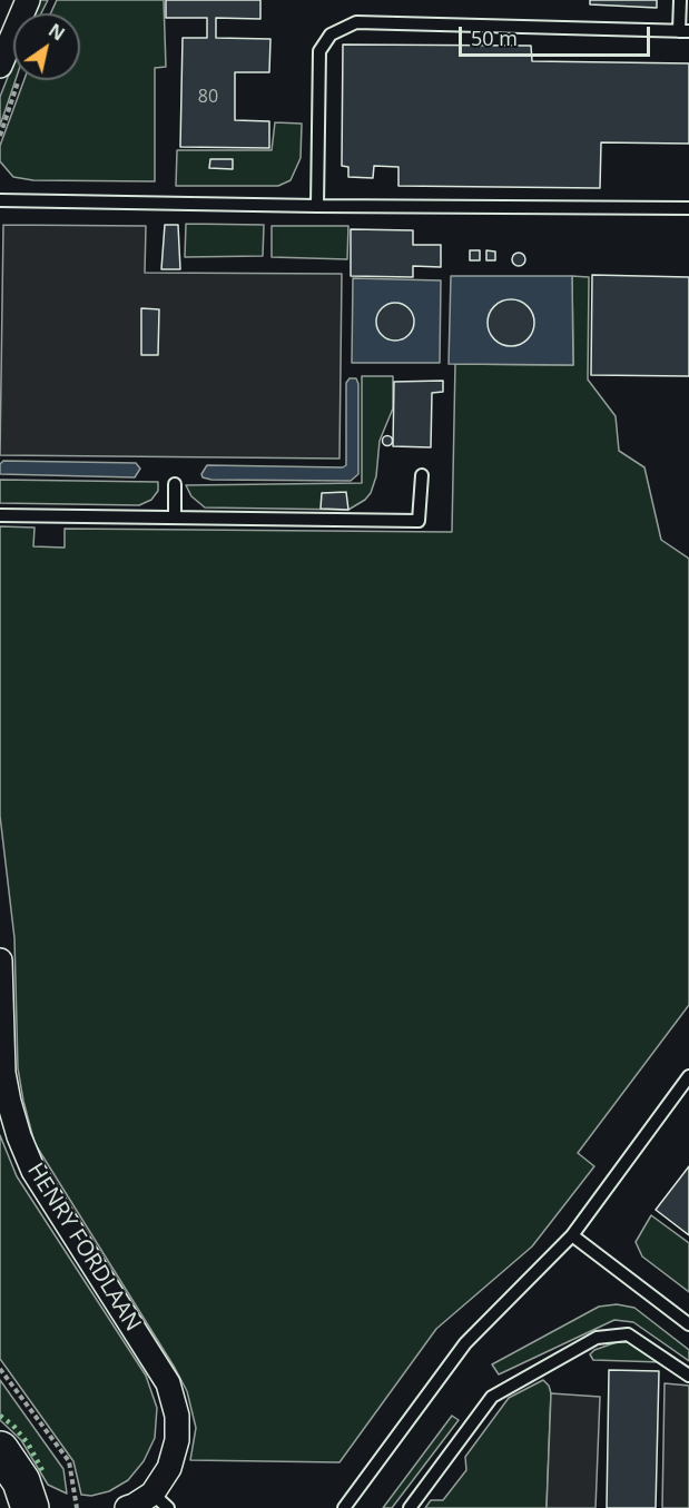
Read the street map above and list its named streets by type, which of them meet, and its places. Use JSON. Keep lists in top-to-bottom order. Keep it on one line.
{"streets":{"street":["HENRY FORDLAAN"]},"house_numbers":["80"],"scale_bar":"50 m","north":"top right"}
